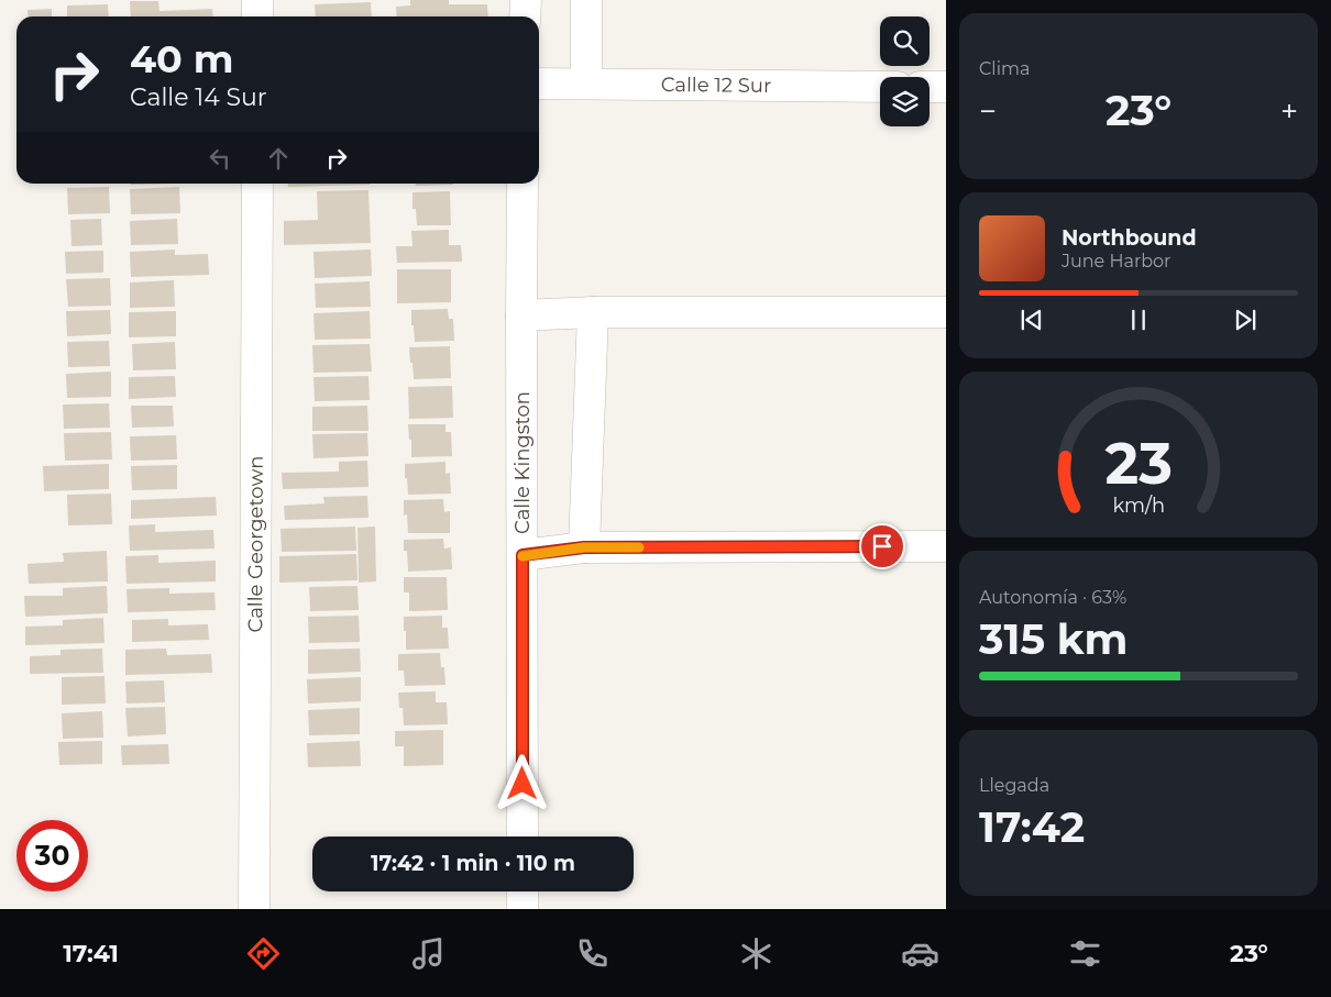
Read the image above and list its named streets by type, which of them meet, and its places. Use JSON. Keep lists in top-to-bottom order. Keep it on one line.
{"streets":{"street":["Calle 12 Sur","Calle Kingston","Calle Georgetown"]},"page":{"tile":["Clima",["Autonomía · 63%","315 km"],["Llegada","17:42"]],"turn":["40 m","Calle 14 Sur"],"heat":["−","23°","+"],"song":["Northbound","June Harbor"],"limit":"30","trip":"17:42 · 1 min · 110 m","tabs":["17:41","23°"],"gauge":["23","km/h"]}}
